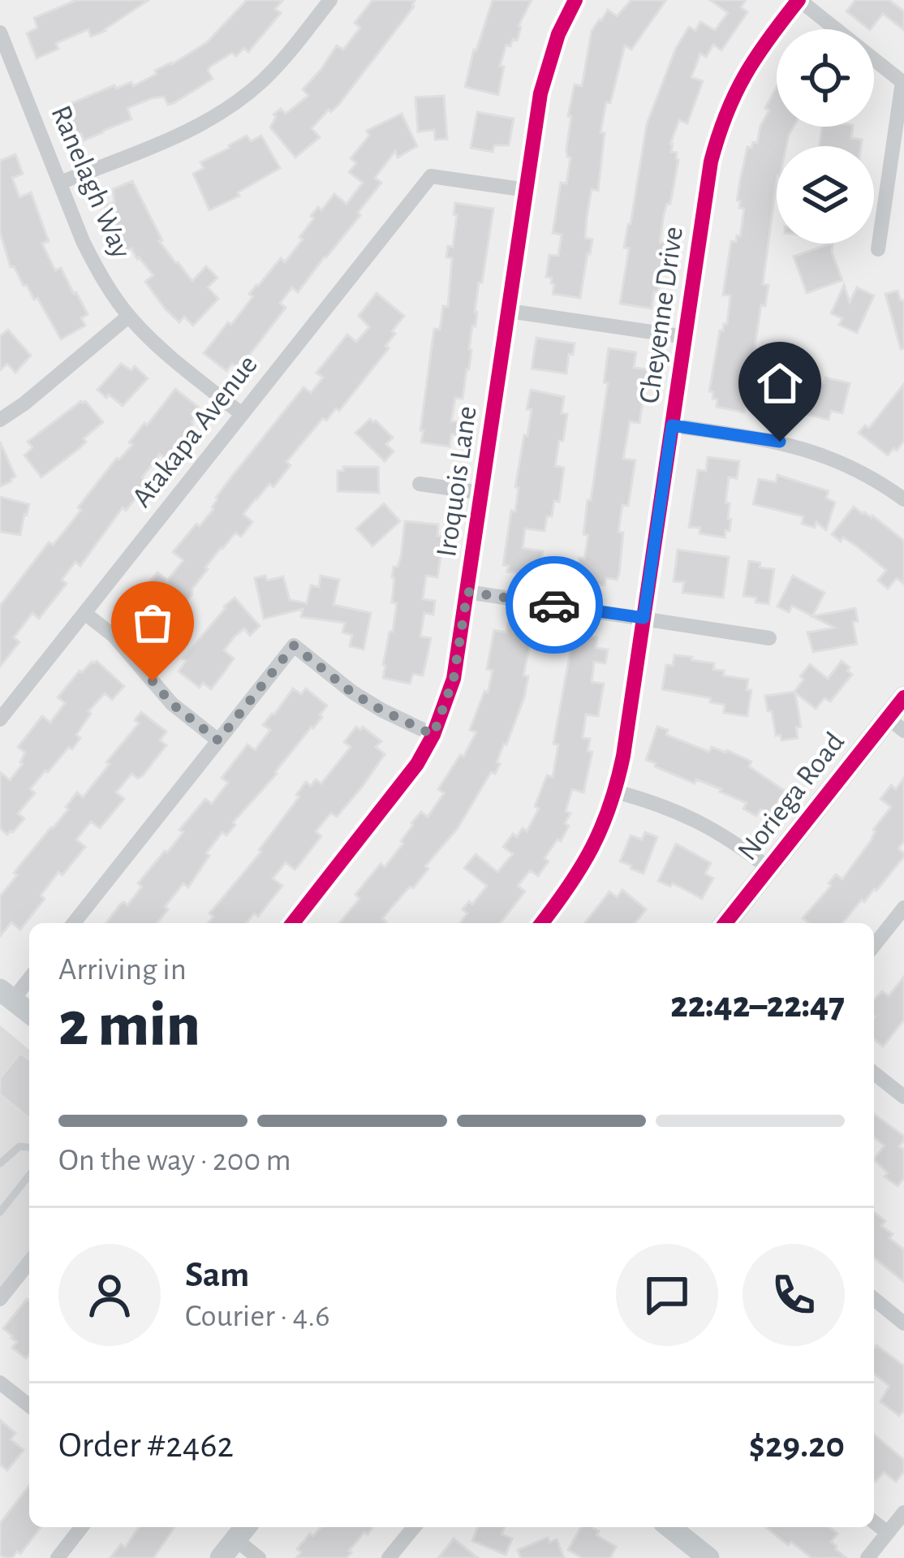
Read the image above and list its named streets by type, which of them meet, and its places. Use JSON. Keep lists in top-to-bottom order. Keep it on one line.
{"streets":{"street":["Ranelagh Way","Cheyenne Drive","Atakapa Avenue","Iroquois Lane","Noriega Road"]},"crossings":[["Ranelagh Way","Atakapa Avenue"],["Atakapa Avenue","Iroquois Lane"]],"page":{"heading":["2 min","Arriving in","22:42–22:47"],"panel":["Sam","Courier · 4.6","Order #2462","$29.20"],"bar":"On the way · 200 m"}}
